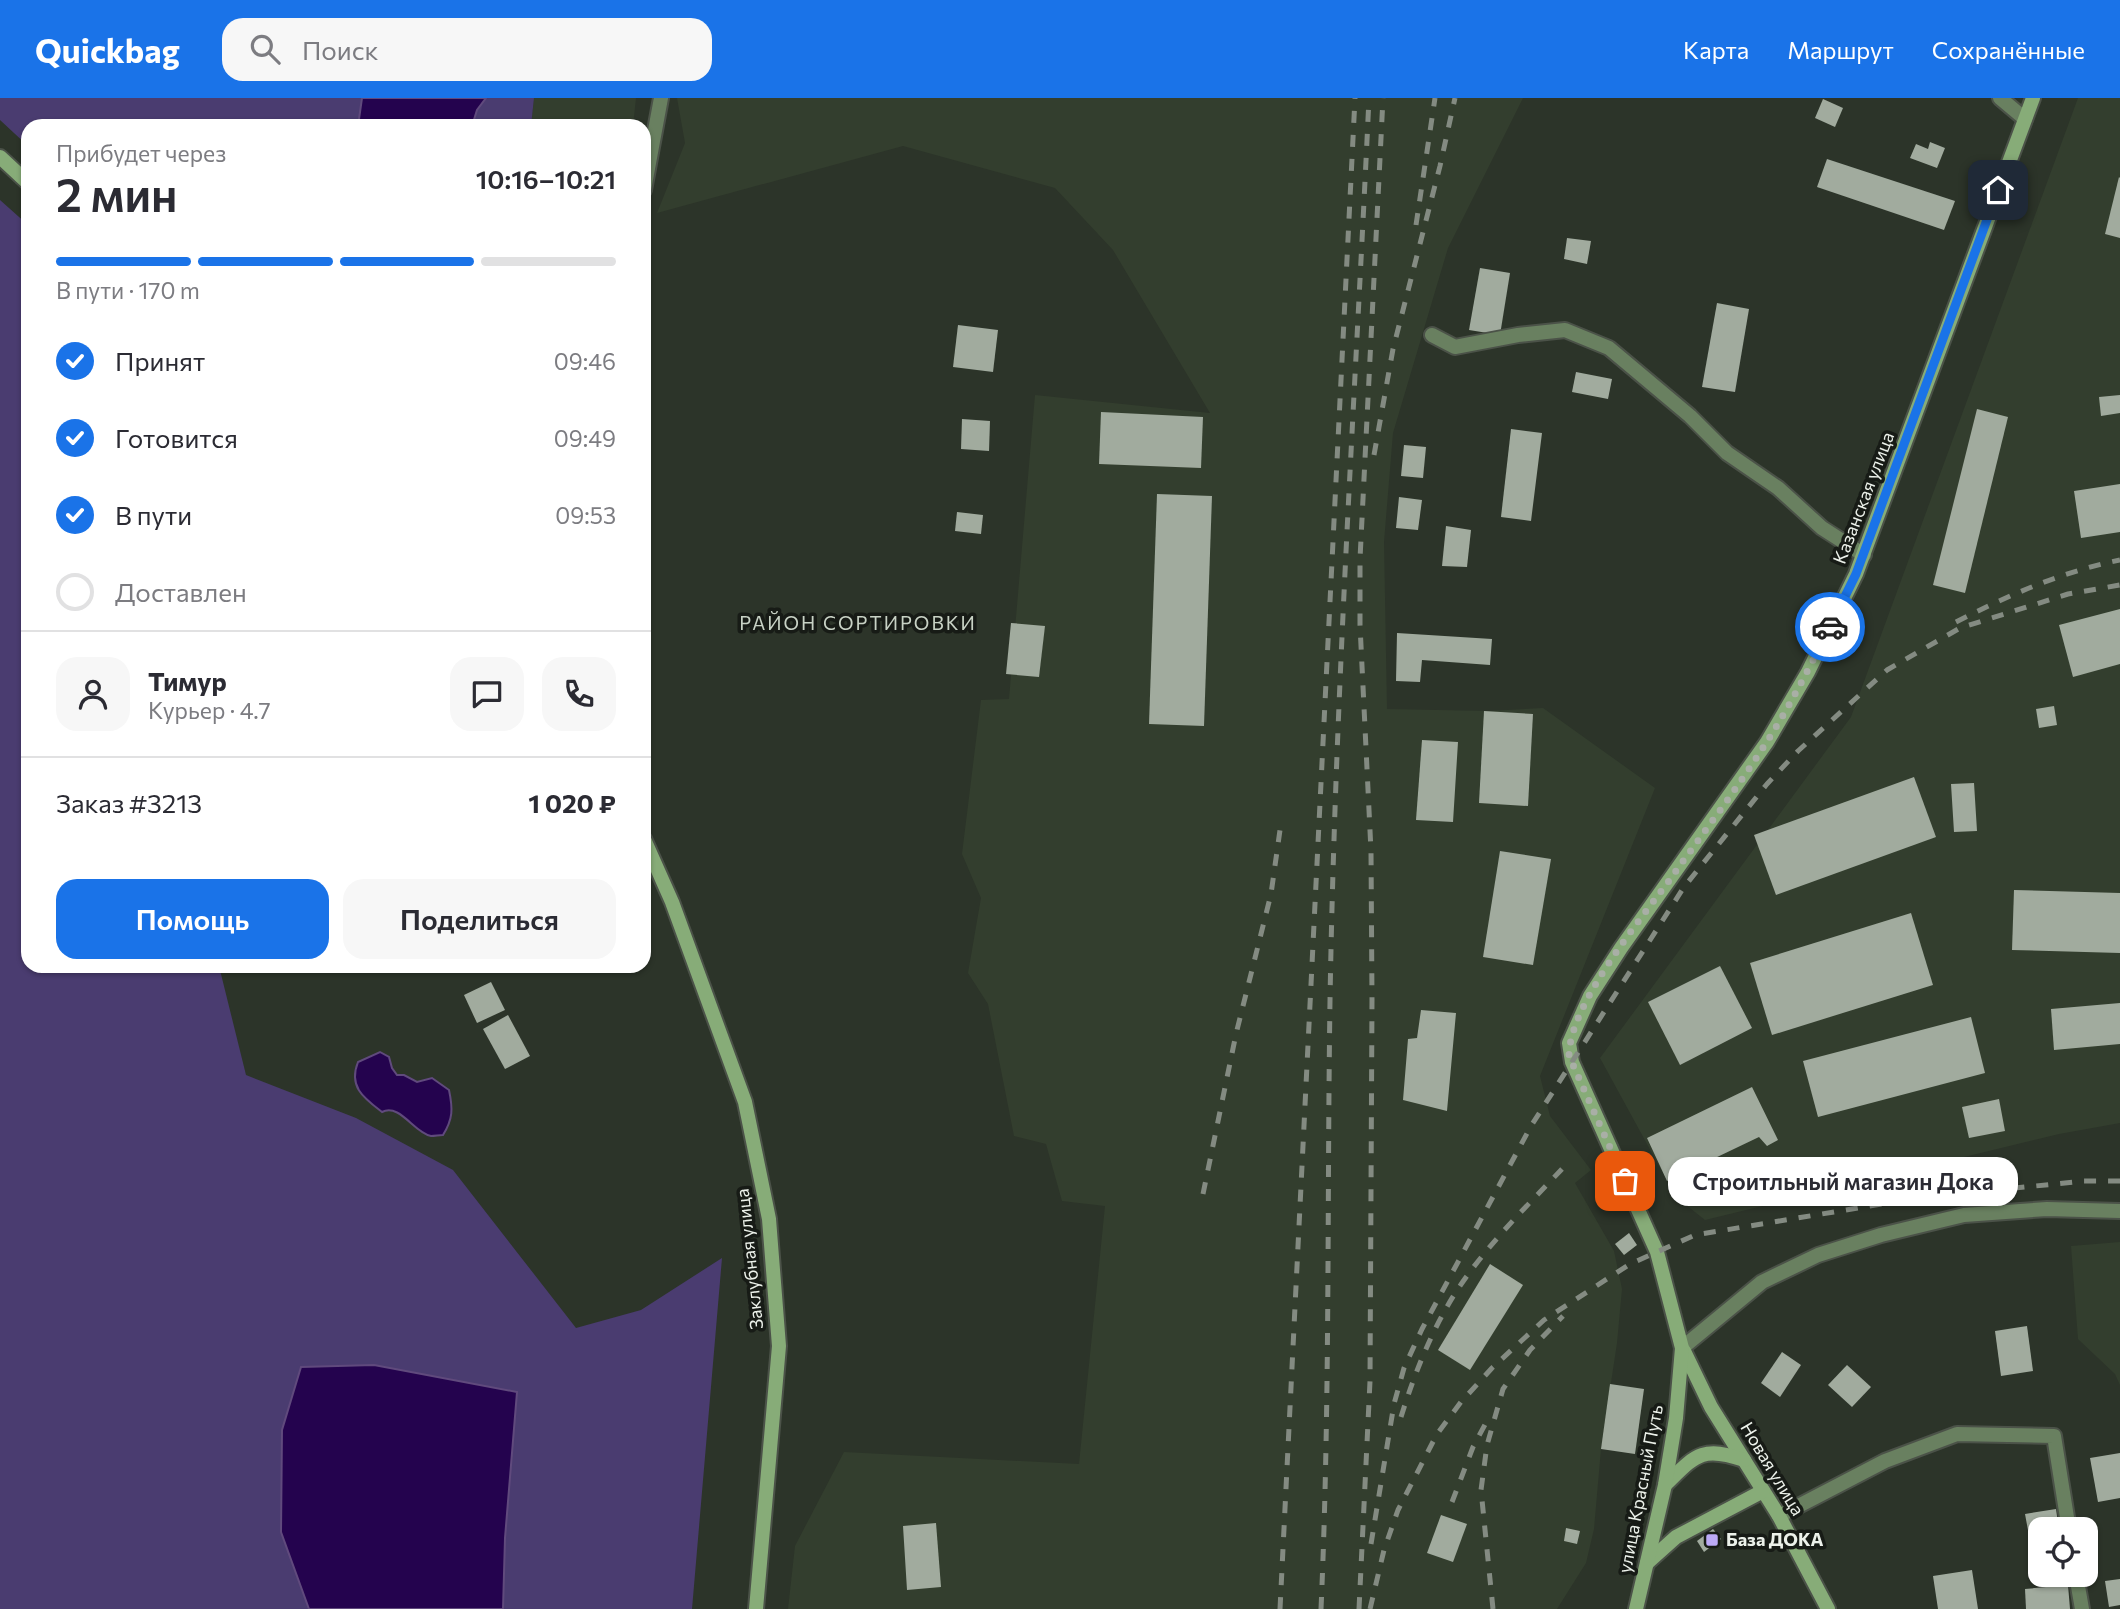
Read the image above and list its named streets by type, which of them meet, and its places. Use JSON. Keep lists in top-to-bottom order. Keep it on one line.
{"streets":{"main road":["Казанская улица","Заклубная улица","Новая улица","улица Красный Путь"]},"crossings":[["Казанская улица","улица Красный Путь"],["Новая улица","улица Красный Путь"]],"districts":["РАЙОН СОРТИРОВКИ"],"places":{"other":["Строитльный магазин Дока"],"transit":["База ДОКА"]},"page":{"header":"Quickbag","search":"Поиск","nav":["Карта","Маршрут","Сохранённые"],"heading":["2 мин","Прибудет через","10:16–10:21"],"panel":["Тимур","Курьер · 4.7","Заказ #3213","1 020 ₽"],"bar":"В пути · 170 m","list":[["Принят","09:46"],["Готовится","09:49"],["В пути","09:53"],"Доставлен"],"buttons":["Помощь","Поделиться"],"bubble":"Строитльный магазин Дока"}}
